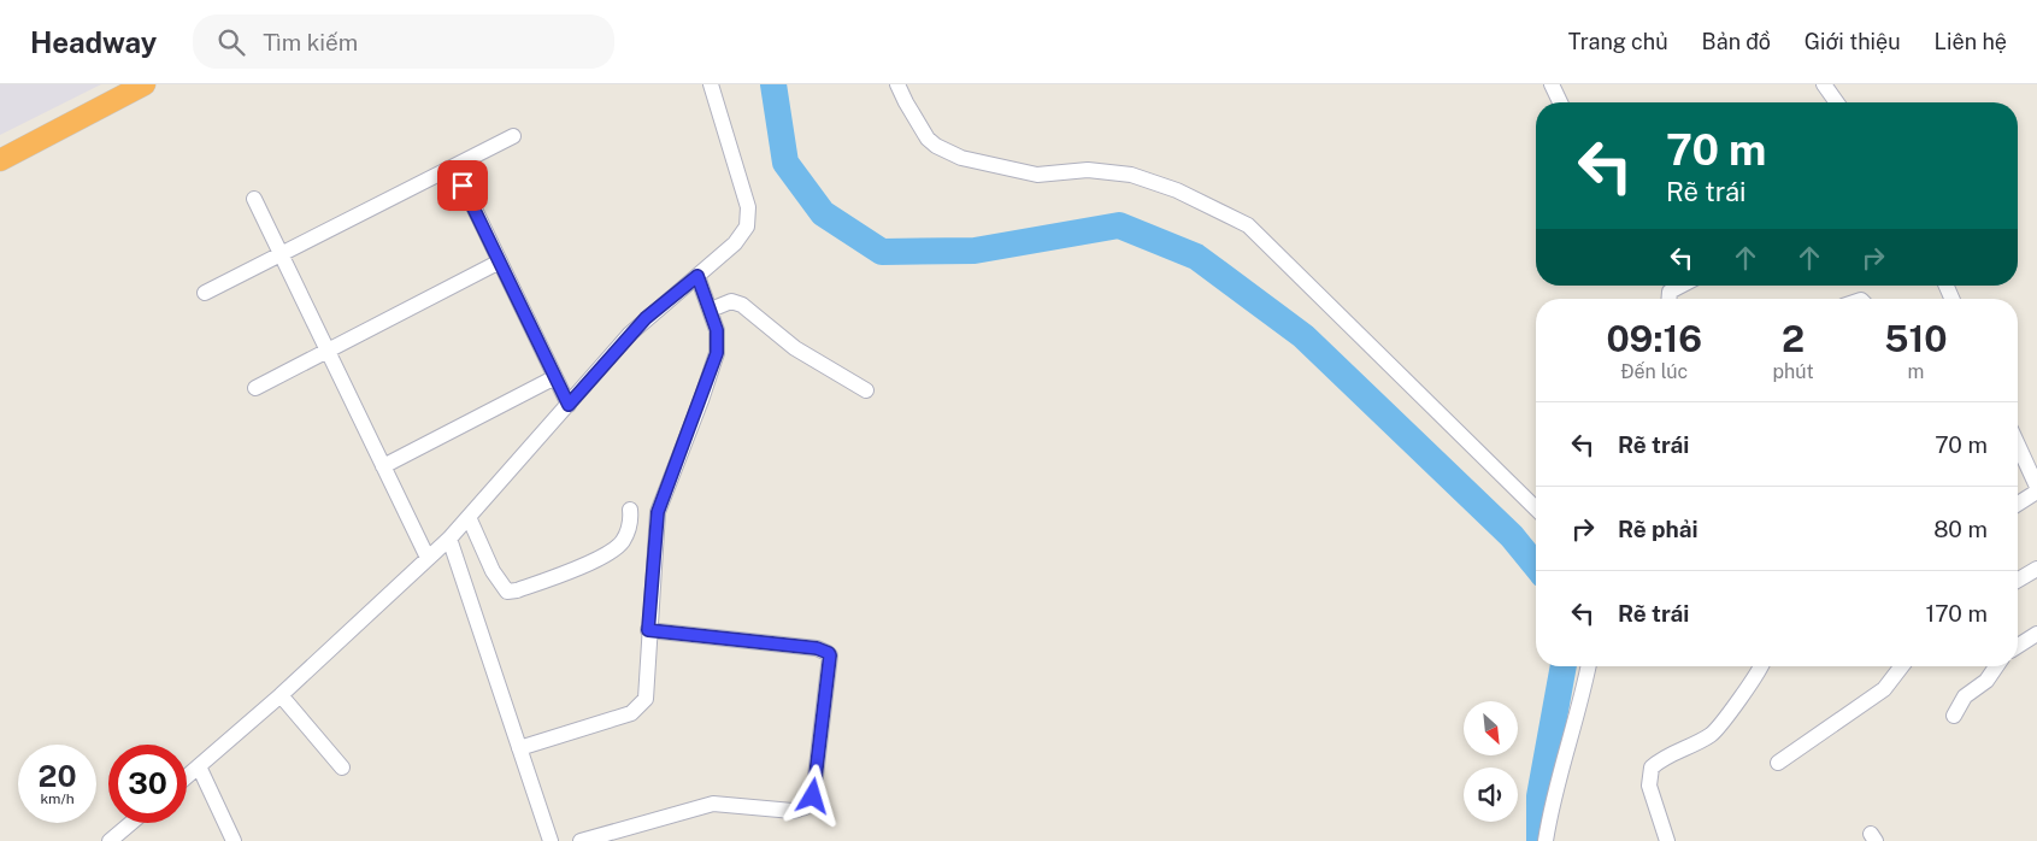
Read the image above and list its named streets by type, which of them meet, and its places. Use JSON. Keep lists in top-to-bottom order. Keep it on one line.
{"north":"bottom right","page":{"header":"Headway","search":"Tìm kiếm","nav":["Trang chủ","Bản đồ","Giới thiệu","Liên hệ"],"turn":["70 m","Rẽ trái"],"eta":["09:16","Đến lúc","2","phút","510","m"],"list":[{"name":"Rẽ trái","value":"70 m"},{"name":"Rẽ phải","value":"80 m"},{"name":"Rẽ trái","value":"170 m"}],"speed":"20 km/h","limit":"30"}}
